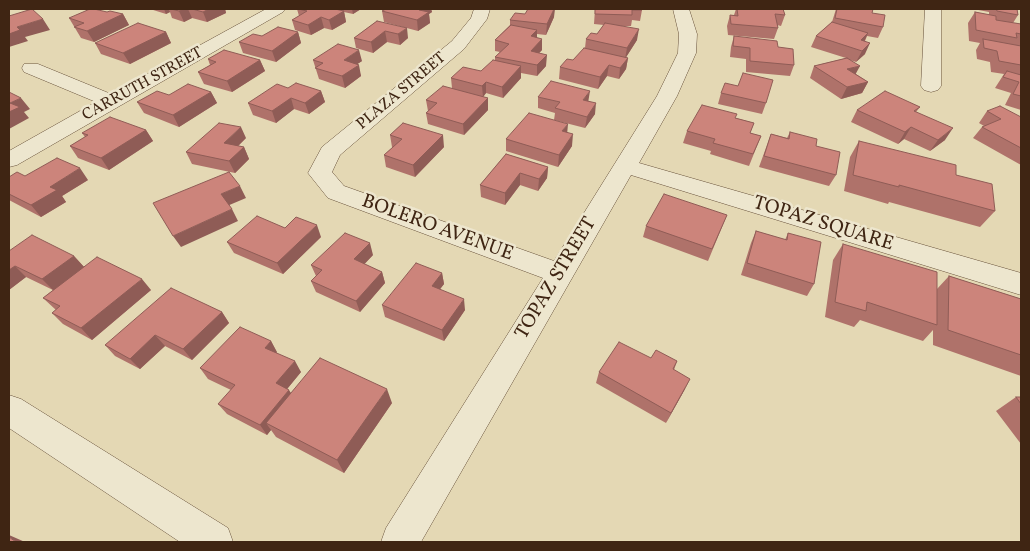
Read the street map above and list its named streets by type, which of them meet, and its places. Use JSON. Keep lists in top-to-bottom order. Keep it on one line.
{"streets":{"street":["CARRUTH STREET","PLAZA STREET","TOPAZ SQUARE","BOLERO AVENUE","TOPAZ STREET"]},"crossings":[["PLAZA STREET","BOLERO AVENUE"],["TOPAZ SQUARE","TOPAZ STREET"],["BOLERO AVENUE","TOPAZ STREET"]]}
